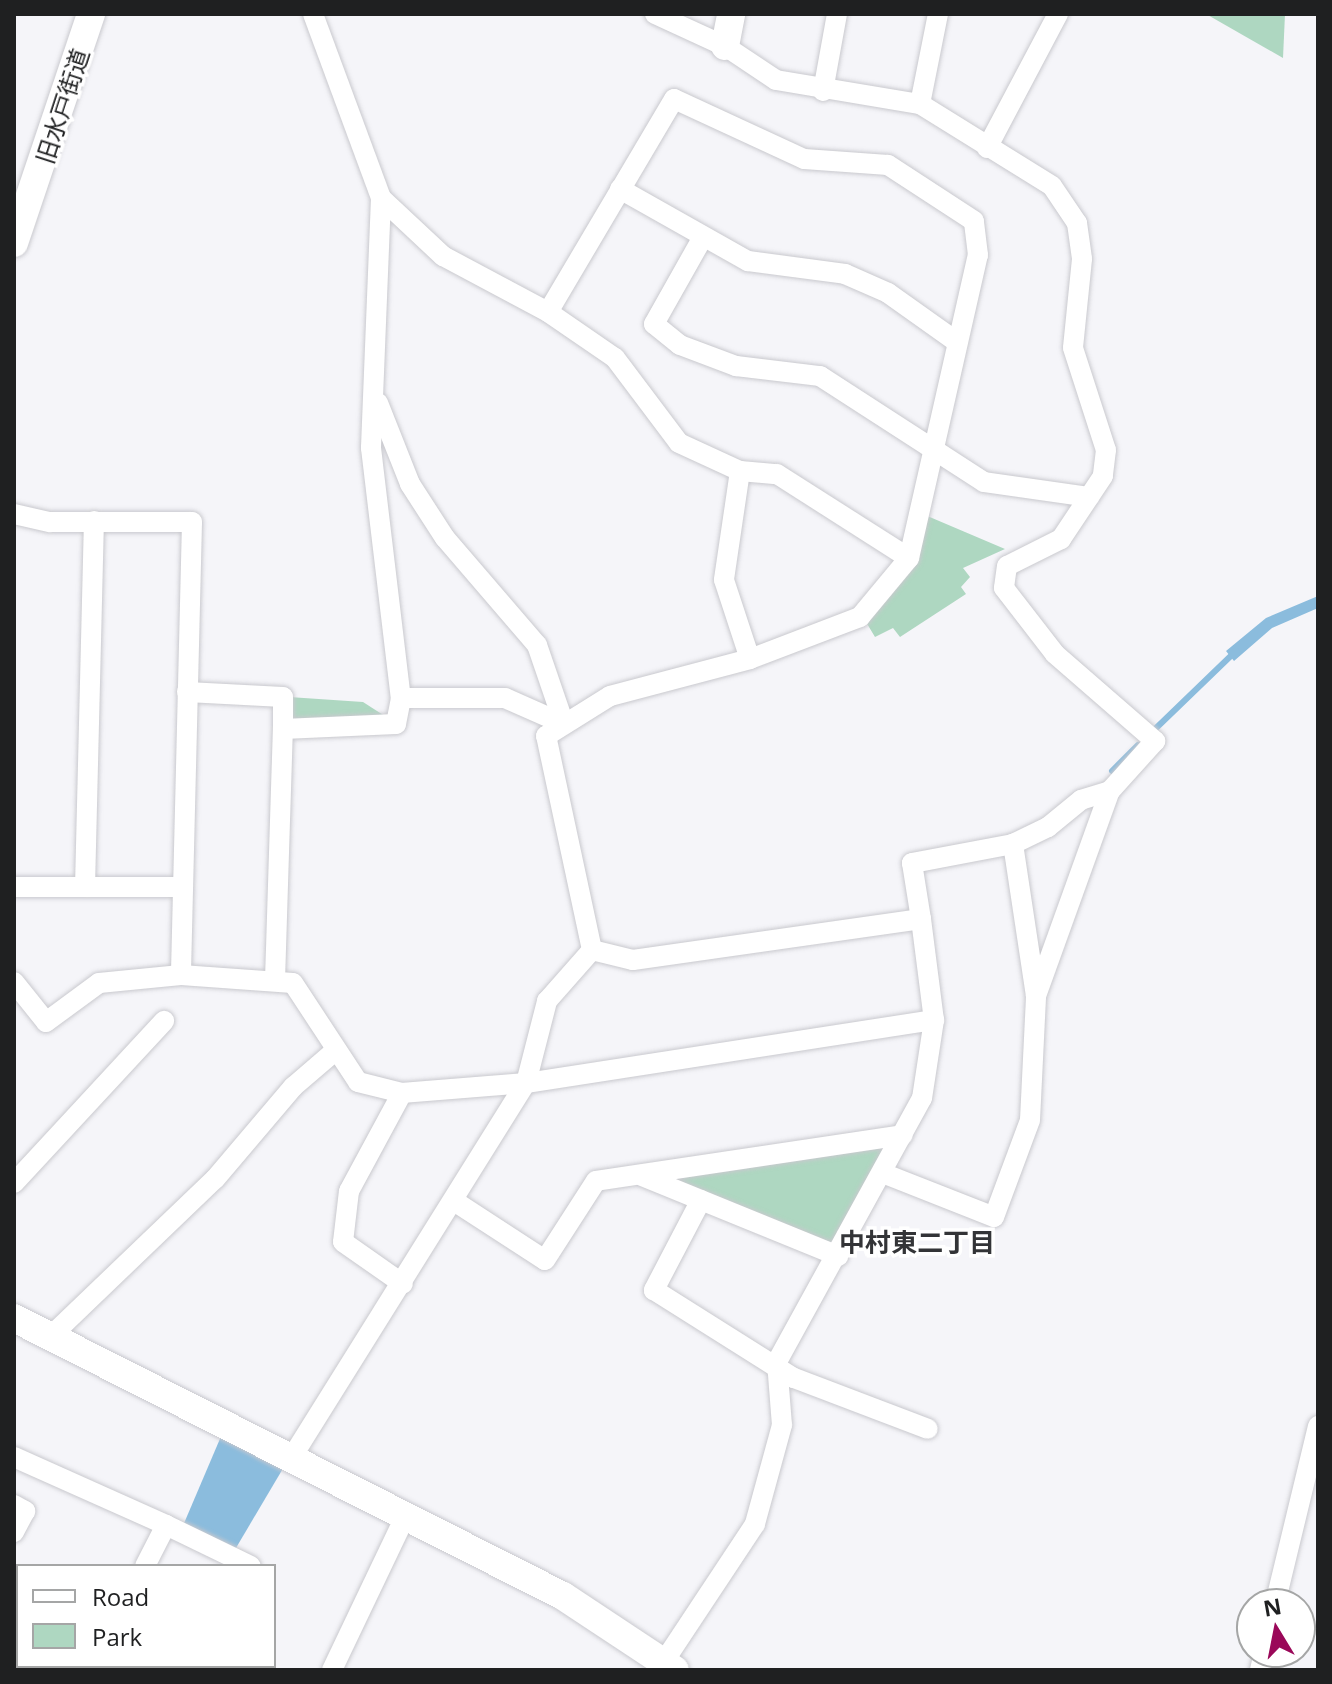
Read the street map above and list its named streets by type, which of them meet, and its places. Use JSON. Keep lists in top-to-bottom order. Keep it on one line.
{"streets":{"street":["旧水戸街道"]},"districts":["中村東二丁目"],"legend":["Road","Park"],"north":"top"}
